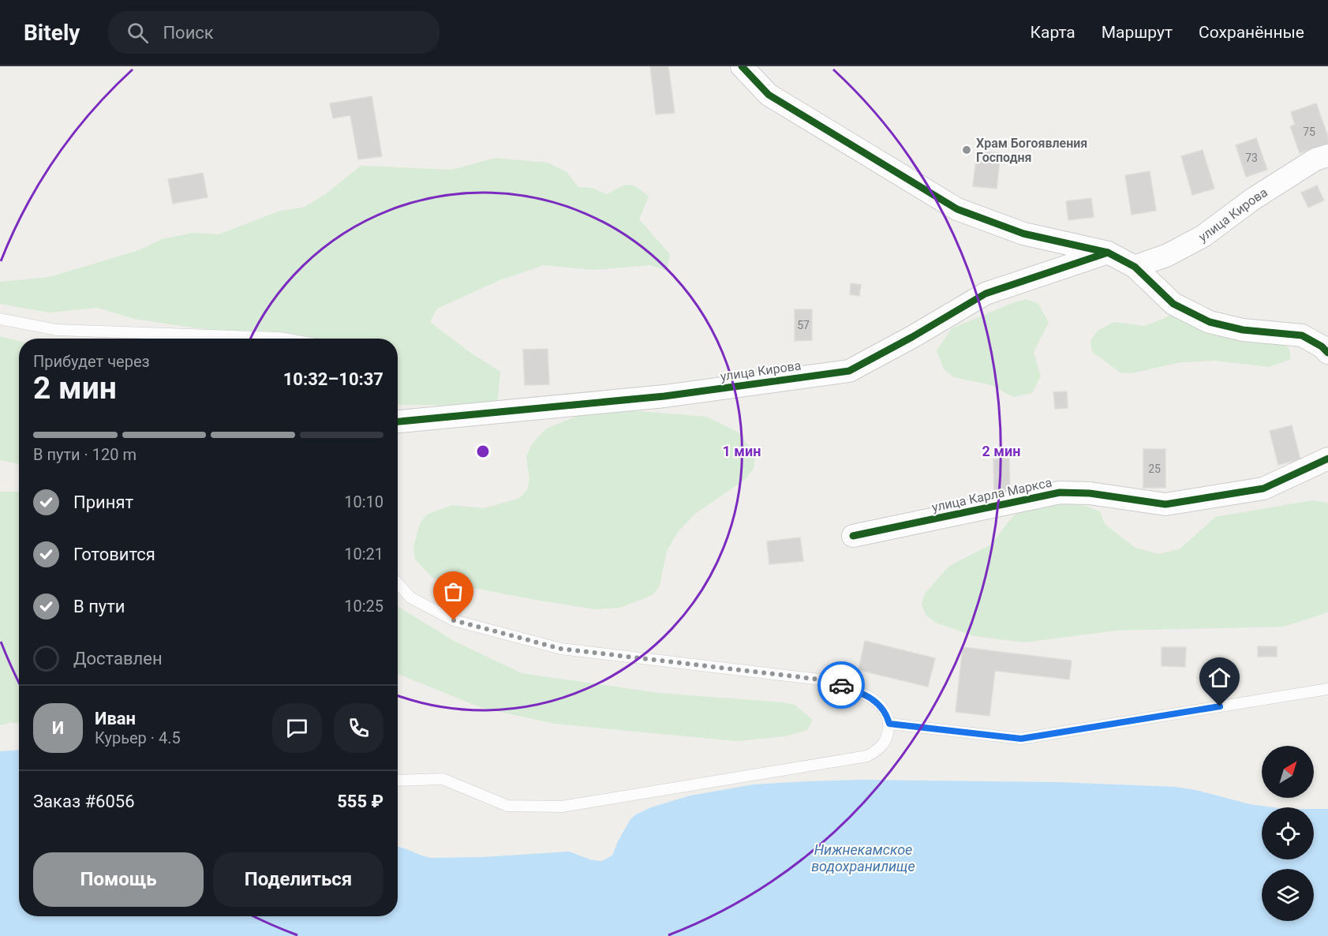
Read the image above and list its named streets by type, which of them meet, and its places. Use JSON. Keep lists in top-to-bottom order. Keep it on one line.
{"streets":{"street":["улица Кирова","улица Карла Маркса"]},"water":["Нижнекамское водохранилище"],"places":["Храм Богоявления Господня"],"house_numbers":["75","73","57","25"],"north":"top right","page":{"header":"Bitely","search":"Поиск","nav":["Карта","Маршрут","Сохранённые"],"heading":["2 мин","Прибудет через","10:32–10:37"],"panel":["Иван","Курьер · 4.5","Заказ #6056","555 ₽"],"bar":"В пути · 120 m","list":[["Принят","10:10"],["Готовится","10:21"],["В пути","10:25"],"Доставлен"],"round":"И","buttons":["Помощь","Поделиться"]},"rings":["1 мин","2 мин"]}
